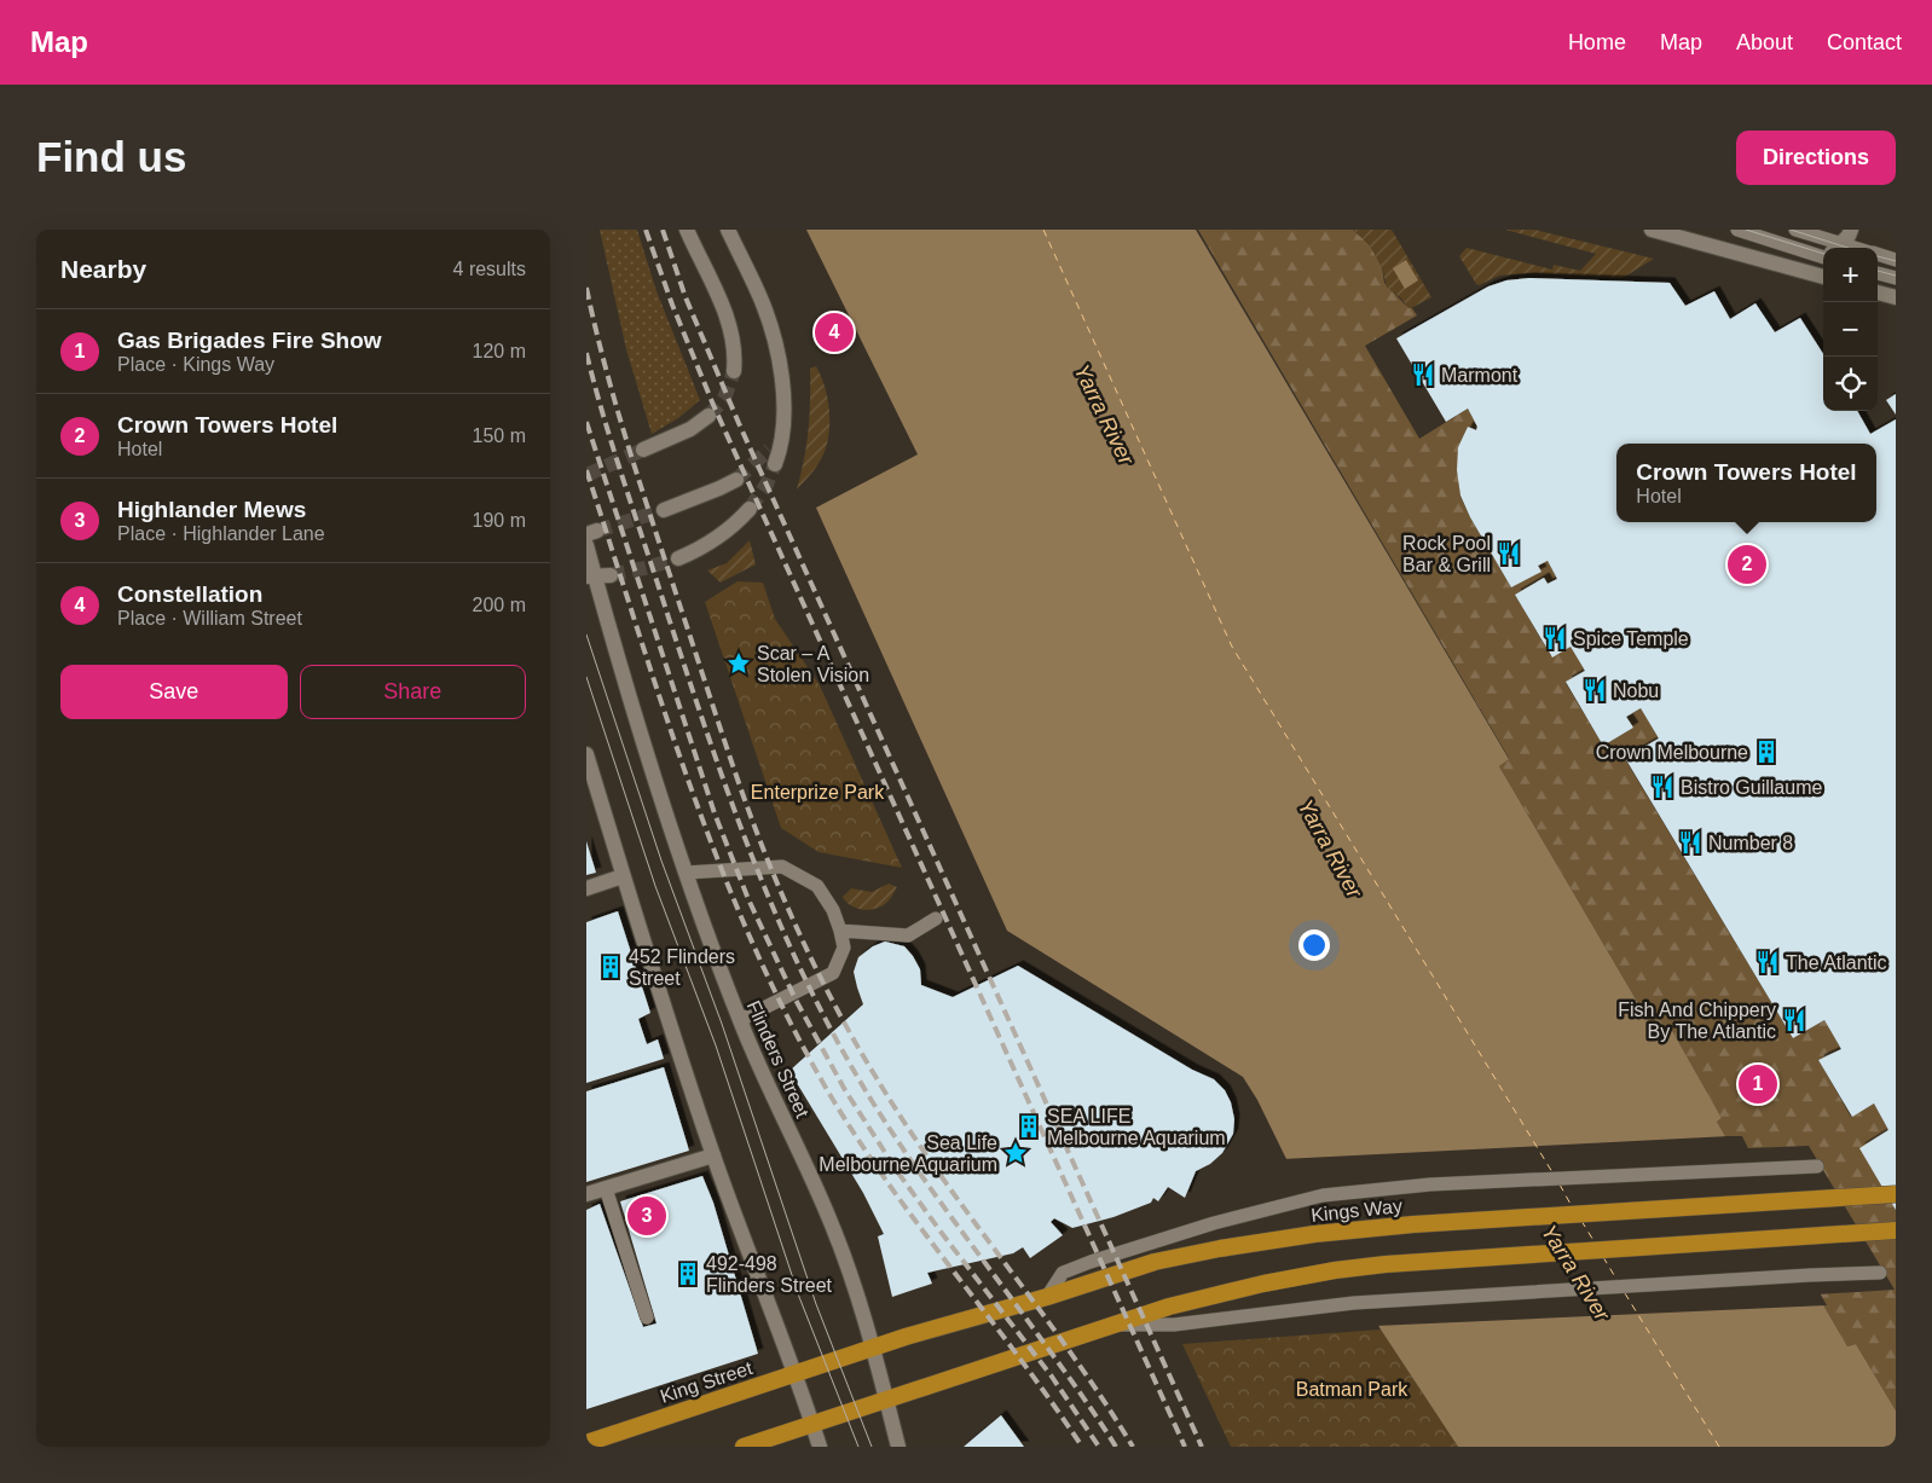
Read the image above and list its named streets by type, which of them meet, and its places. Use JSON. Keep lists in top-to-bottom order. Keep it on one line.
{"streets":{"highway":["Kings Way","King Street"],"main road":["Flinders Street"]},"crossings":[["Flinders Street","Kings Way"],["Kings Way","King Street"]],"water":["Yarra River"],"parks":["Enterprize Park","Batman Park"],"places":{"restaurant":["Marmont","Rock Pool Bar & Grill","Spice Temple","Nobu","Bistro Guillaume","Number 8","The Atlantic","Fish And Chippery By The Atlantic"],"place":["Scar – A Stolen Vision","Sea Life Melbourne Aquarium"],"building":["Crown Melbourne","452 Flinders Street","SEA LIFE Melbourne Aquarium","492-498 Flinders Street"]},"page":{"header":"Map","nav":["Home","Map","About","Contact"],"buttons":["Directions",["Save","Share"]],"title":"Find us","heading":["Nearby","4 results"],"map_buttons":["+","−"],"list":[{"mark":"1","name":"Gas Brigades Fire Show","note":"Place · Kings Way","value":"120 m"},{"mark":"2","name":"Crown Towers Hotel","note":"Hotel","value":"150 m"},{"mark":"3","name":"Highlander Mews","note":"Place · Highlander Lane","value":"190 m"},{"mark":"4","name":"Constellation","note":"Place · William Street","value":"200 m"}],"pins":["4","2","1","3"],"popup":["Crown Towers Hotel","Hotel"]}}
